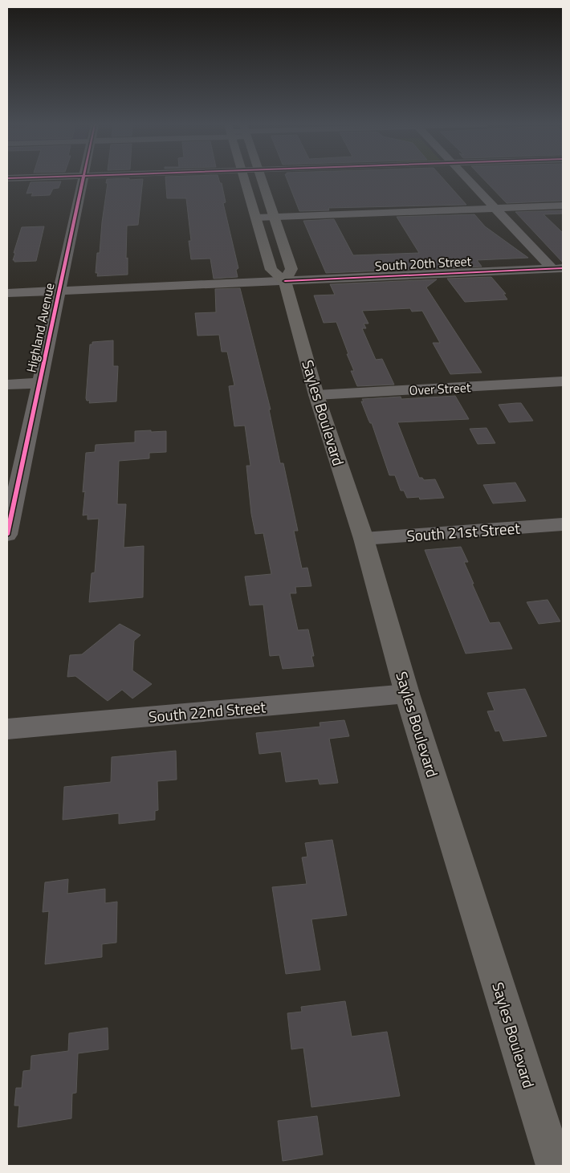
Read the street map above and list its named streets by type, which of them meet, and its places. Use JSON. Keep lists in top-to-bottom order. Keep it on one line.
{"streets":{"main road":["Sayles Boulevard"],"street":["South 20th Street","Highland Avenue","Over Street","South 21st Street","South 22nd Street"]},"crossings":[["South 20th Street","Highland Avenue"],["South 20th Street","Sayles Boulevard"],["Over Street","Sayles Boulevard"],["Sayles Boulevard","South 21st Street"],["Sayles Boulevard","South 22nd Street"]]}
